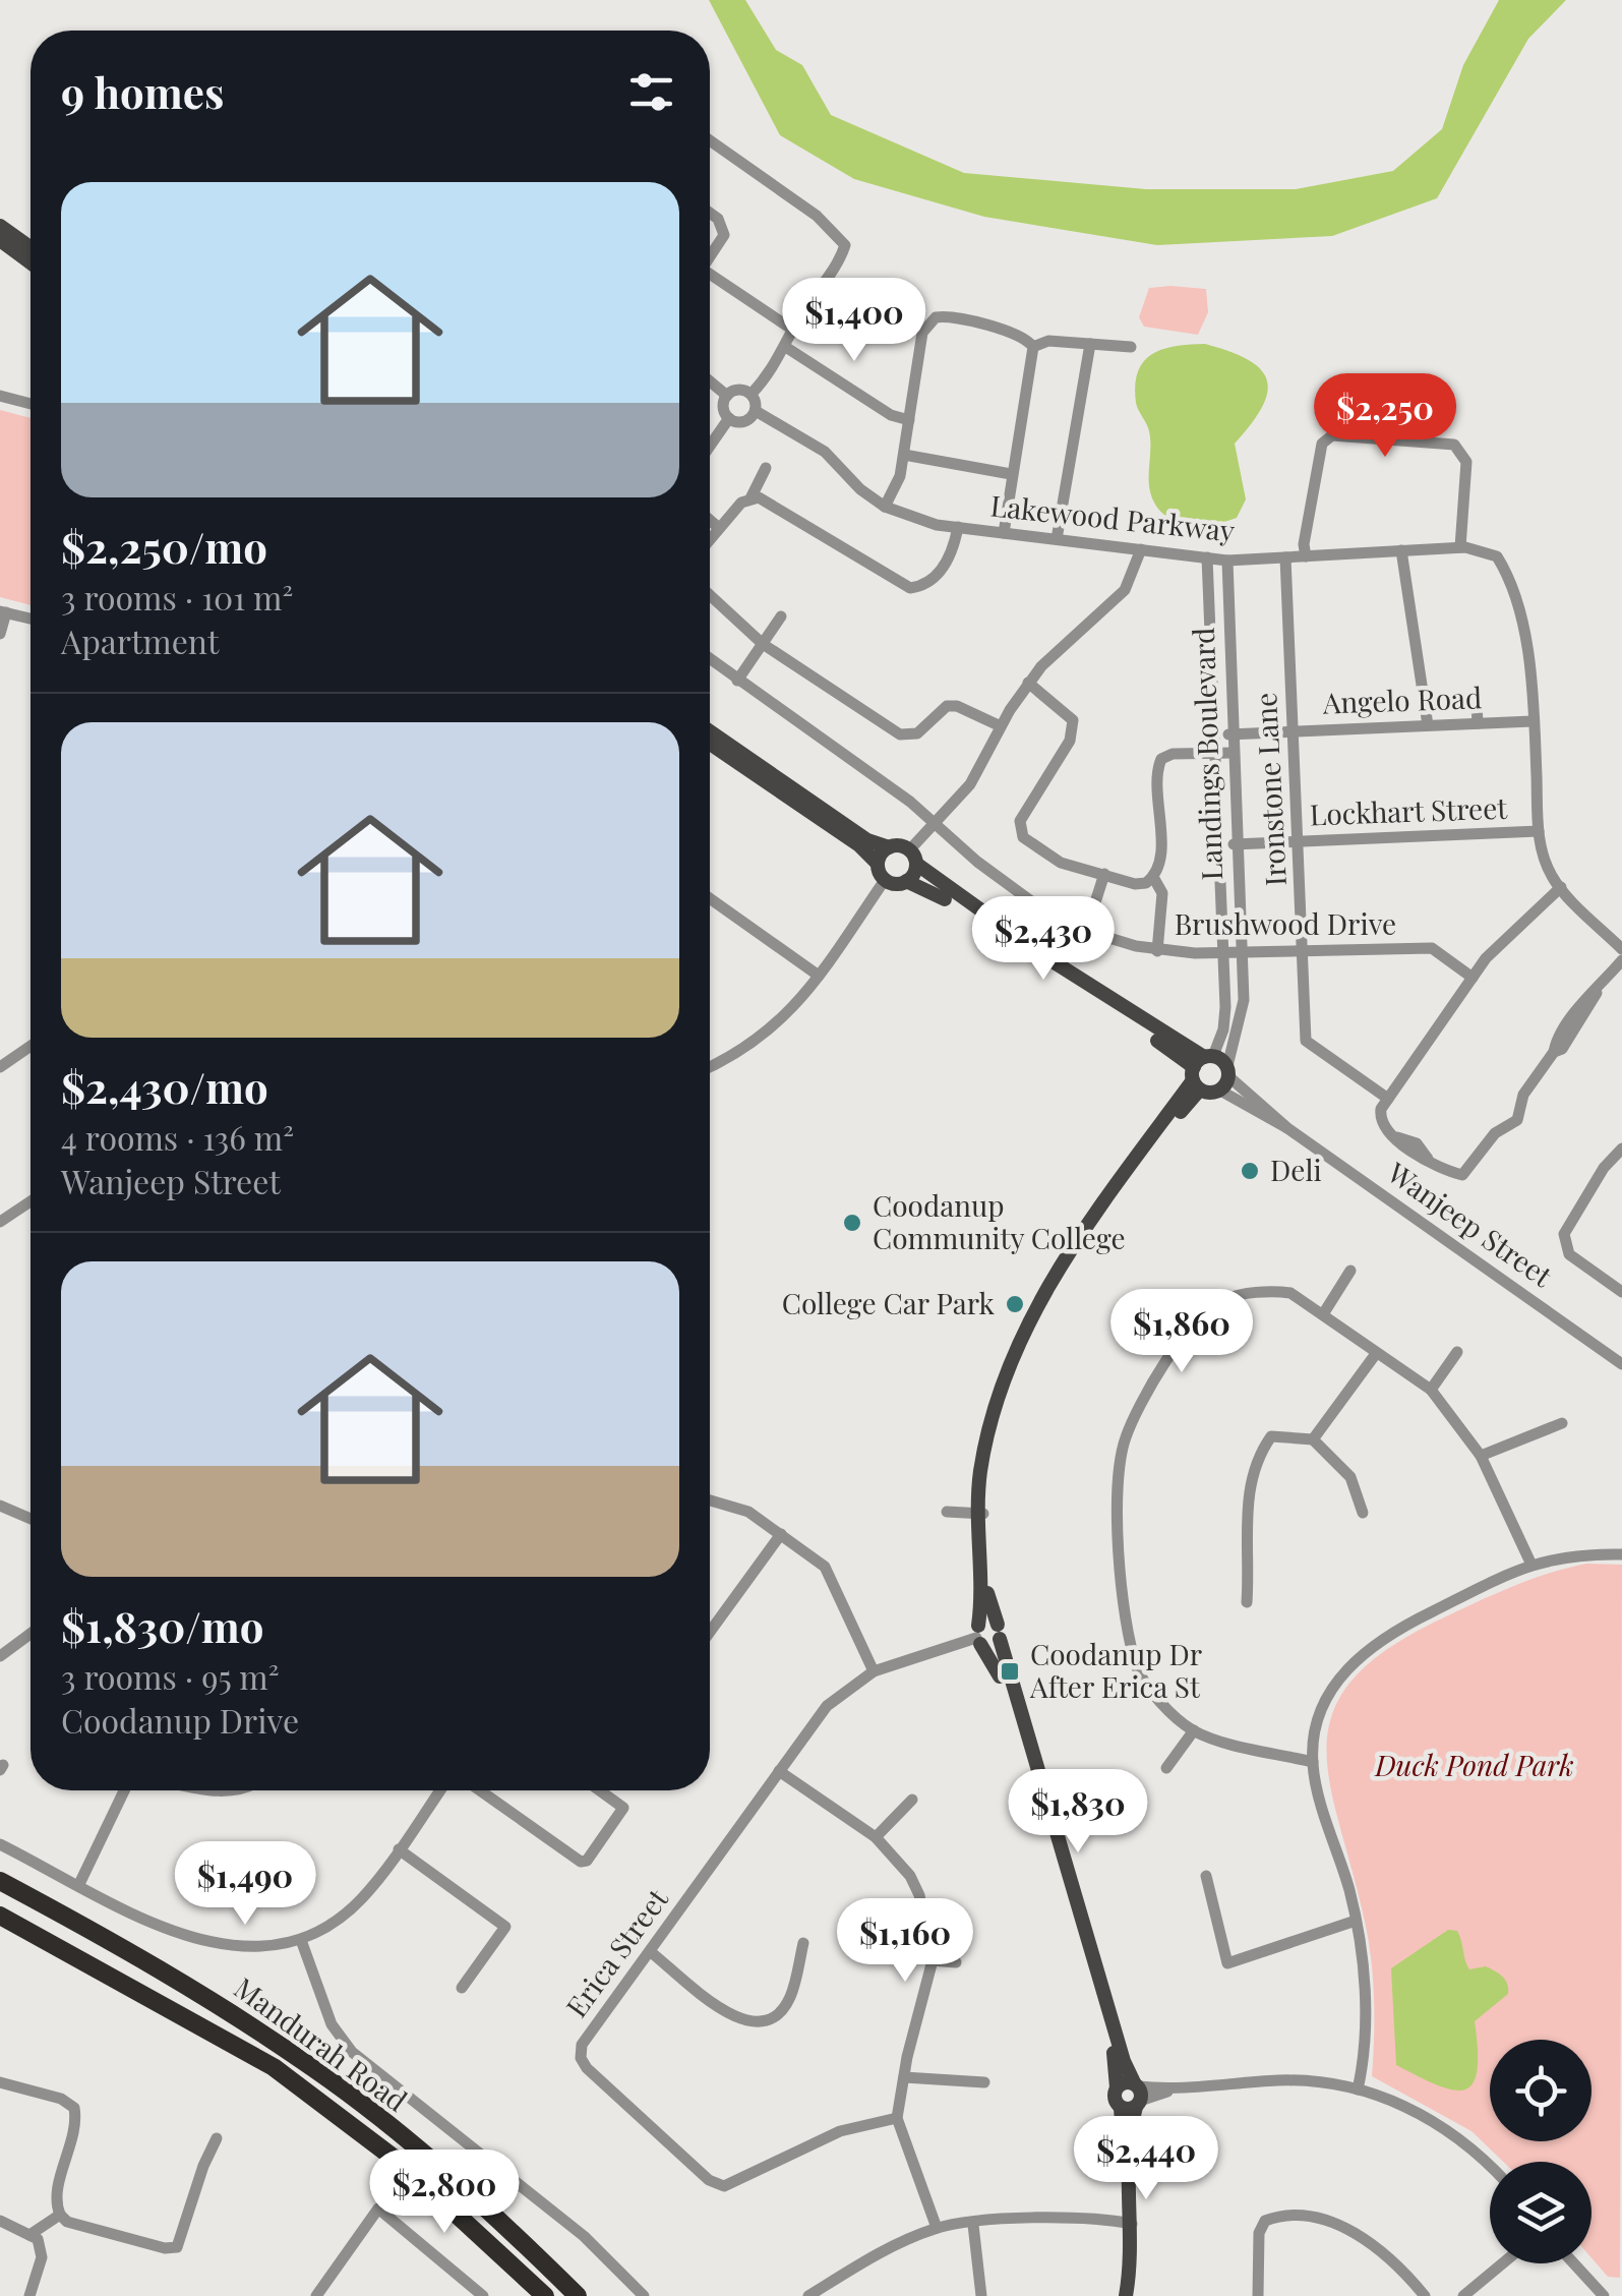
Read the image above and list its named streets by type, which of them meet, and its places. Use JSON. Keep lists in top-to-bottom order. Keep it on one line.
{"streets":{"highway":["Mandurah Road"],"street":["Lakewood Parkway","Angelo Road","Landings Boulevard","Ironstone Lane","Lockhart Street","Brushwood Drive","Wanjeep Street","Erica Street"]},"crossings":[["Lakewood Parkway","Landings Boulevard"],["Lakewood Parkway","Ironstone Lane"],["Angelo Road","Landings Boulevard"],["Angelo Road","Ironstone Lane"],["Landings Boulevard","Lockhart Street"],["Landings Boulevard","Brushwood Drive"],["Landings Boulevard","Wanjeep Street"],["Ironstone Lane","Lockhart Street"],["Ironstone Lane","Brushwood Drive"]],"parks":["Duck Pond Park"],"places":{"other":["Deli","Coodanup Community College","College Car Park"],"transit":["Coodanup Dr After Erica St"]},"page":{"heading":"9 homes","list":[{"name":"$2,250/mo","note":"3 rooms · 101 m² · Apartment"},{"name":"$2,430/mo","note":"4 rooms · 136 m² · Wanjeep Street"},{"name":"$1,830/mo","note":"3 rooms · 95 m² · Coodanup Drive"}],"price":["$1,400","$2,250","$2,430","$1,860","$1,830","$1,490","$1,160","$2,440","$2,800"]}}
